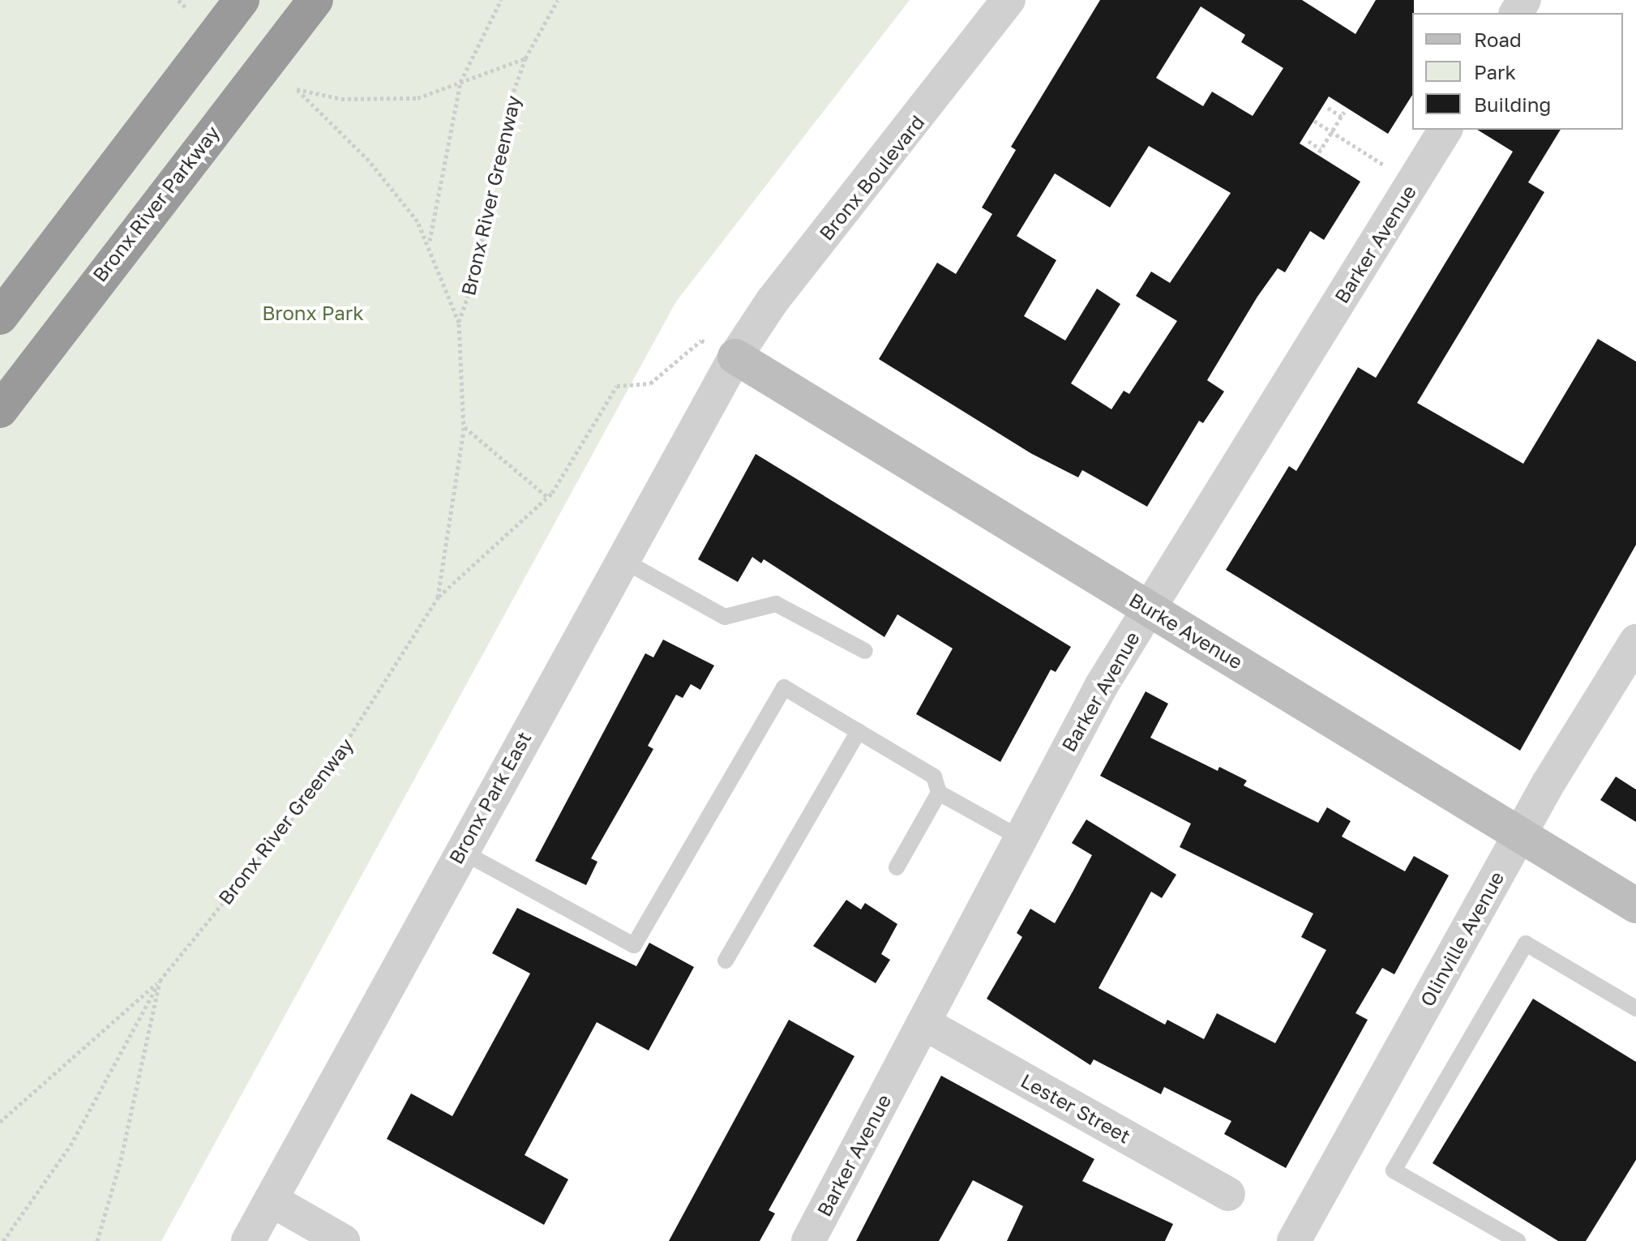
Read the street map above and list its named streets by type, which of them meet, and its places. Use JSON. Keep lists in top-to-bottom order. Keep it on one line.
{"streets":{"highway":["Bronx River Parkway"],"main road":["Burke Avenue"],"street":["Bronx Boulevard","Barker Avenue","Bronx Park East","Olinville Avenue","Lester Street"],"path":["Bronx River Greenway"]},"crossings":[["Bronx Boulevard","Burke Avenue"],["Bronx Boulevard","Bronx Park East"],["Barker Avenue","Burke Avenue"],["Barker Avenue","Lester Street"],["Burke Avenue","Bronx Park East"],["Burke Avenue","Olinville Avenue"]],"parks":["Bronx Park"],"legend":["Road","Park","Building"]}
